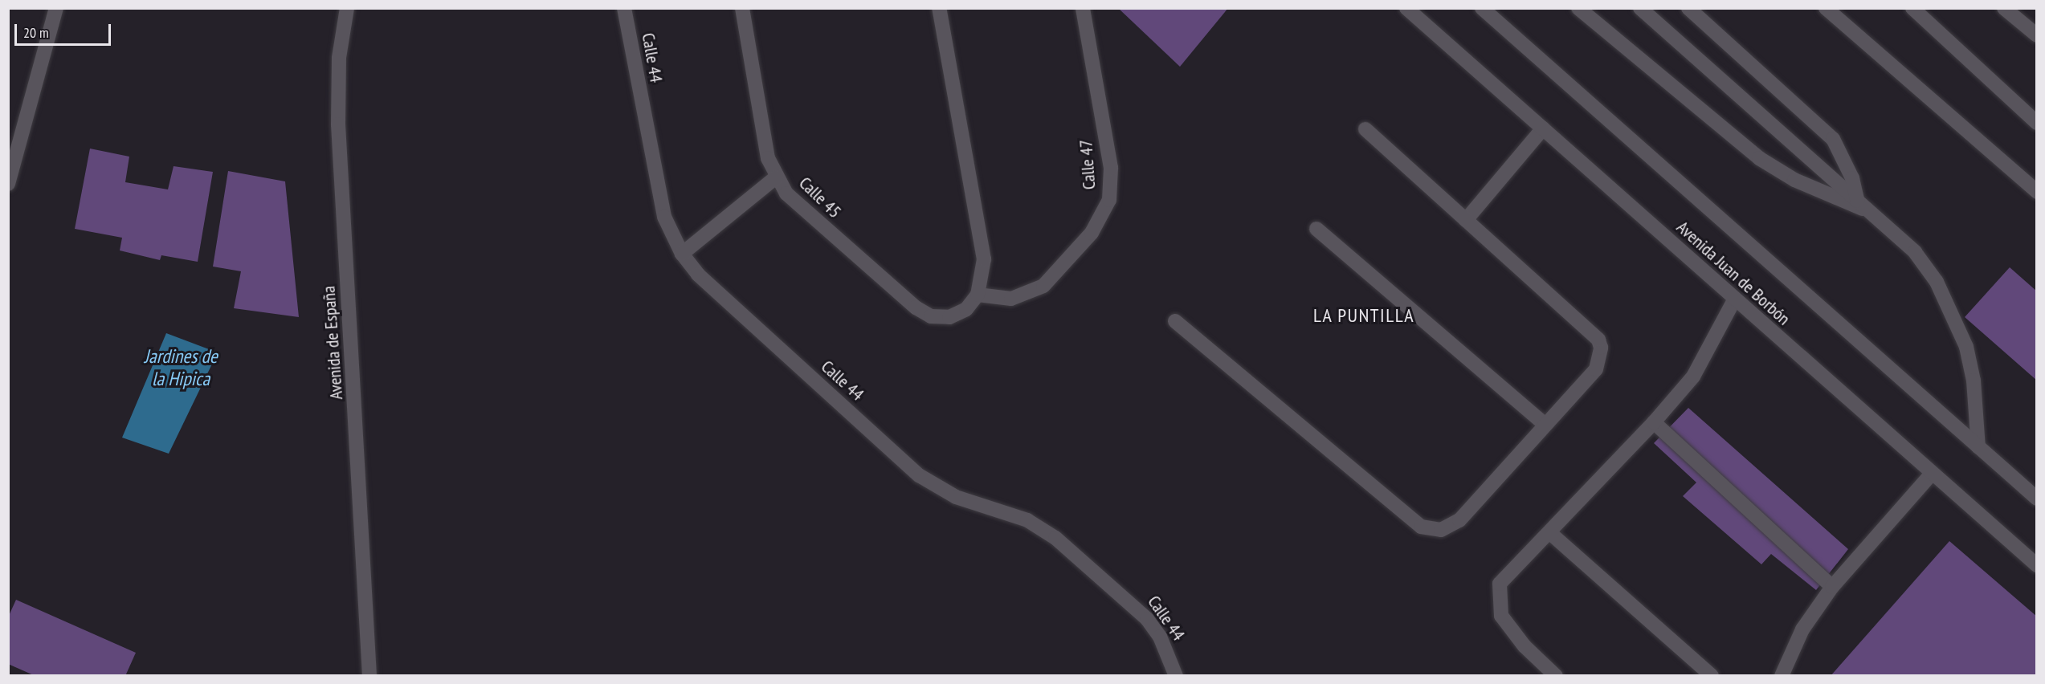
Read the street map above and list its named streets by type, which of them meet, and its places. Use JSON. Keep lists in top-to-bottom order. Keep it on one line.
{"streets":{"street":["Calle 44","Calle 47","Calle 45","Avenida Juan de Borbón","Avenida de España"]},"crossings":[["Calle 47","Calle 45"]],"districts":["LA PUNTILLA"],"water":["Jardines de la Hipica"],"scale_bar":"20 m"}
